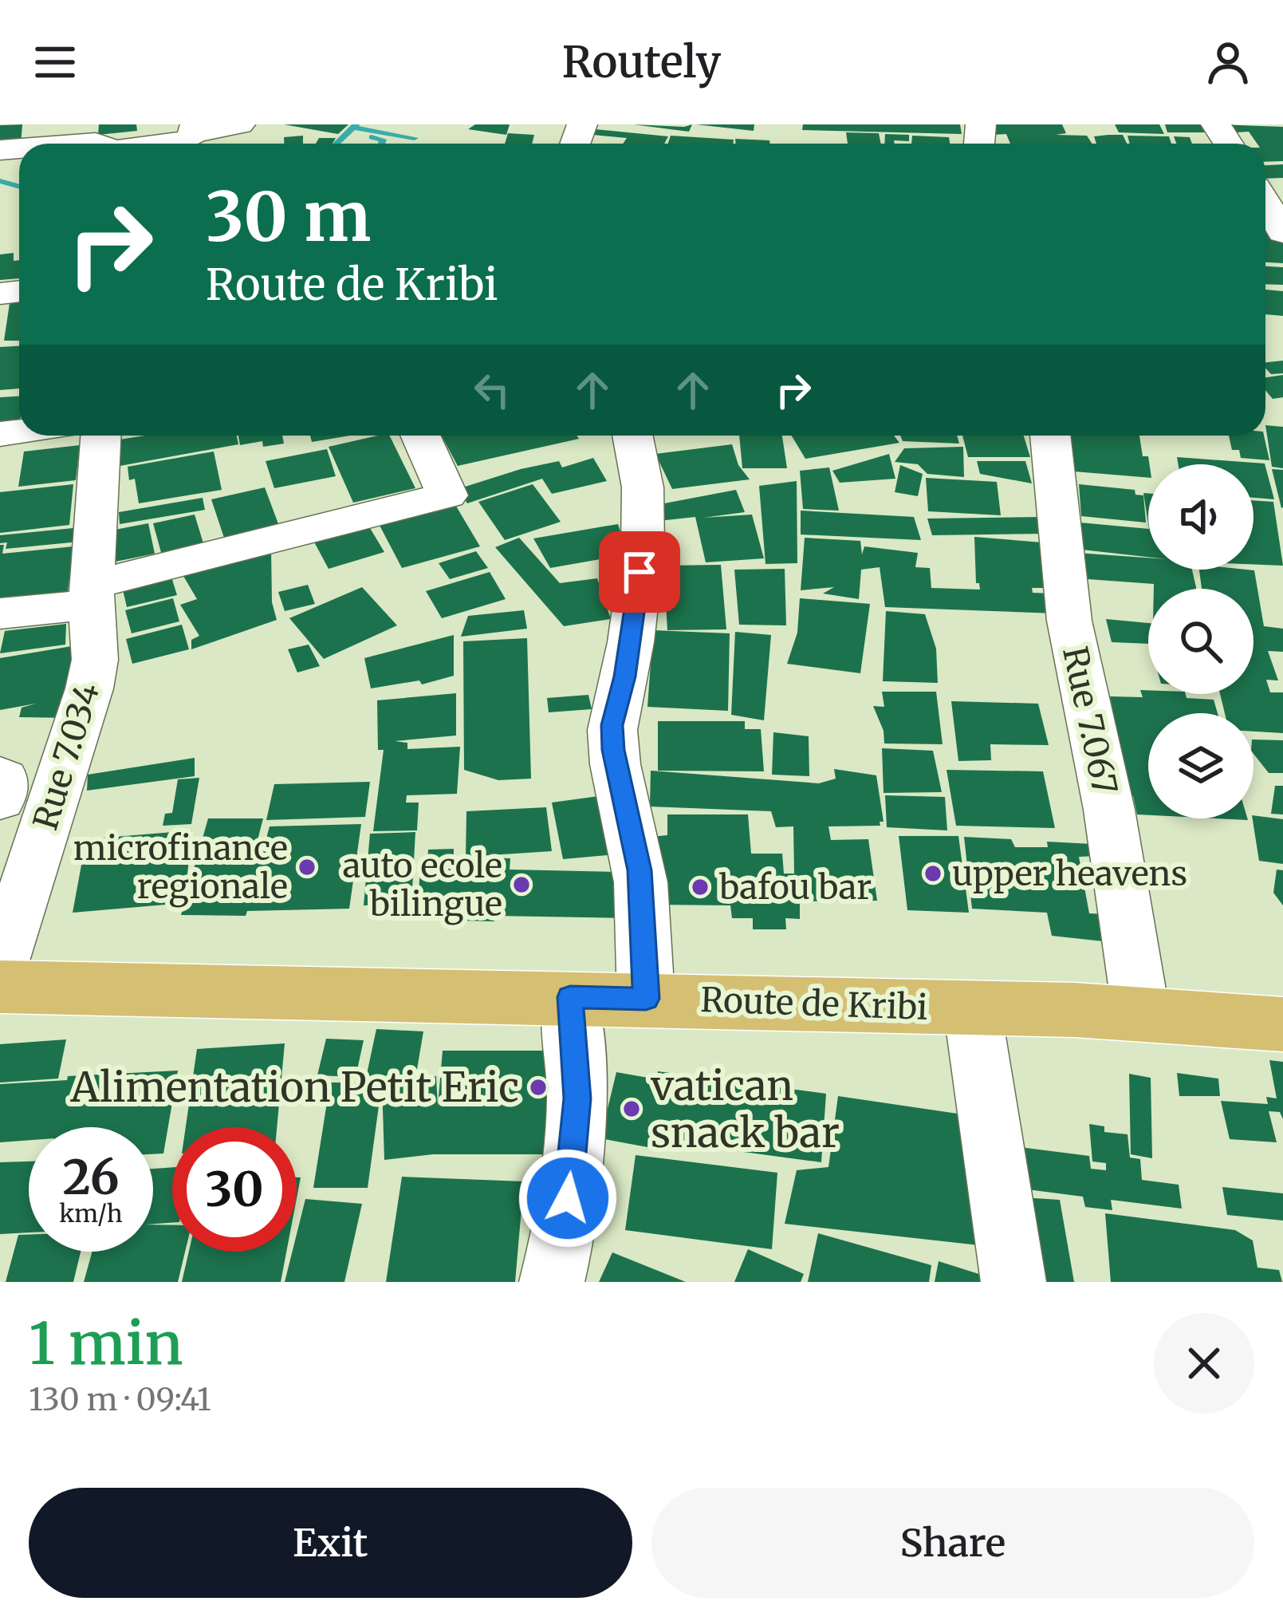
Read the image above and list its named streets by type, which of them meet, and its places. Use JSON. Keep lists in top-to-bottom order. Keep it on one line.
{"streets":{"main road":["Route de Kribi"],"street":["Rue 7.067","Rue 7.034"]},"crossings":[["Rue 7.067","Route de Kribi"]],"places":["microfinance regionale","upper heavens","auto ecole bilingue","bafou bar","Alimentation Petit Eric","vatican snack bar"],"page":{"header":"Routely","turn":["30 m","Route de Kribi"],"speed":"26 km/h","limit":"30","heading":["1 min","130 m · 09:41"],"buttons":["Exit","Share"]}}
